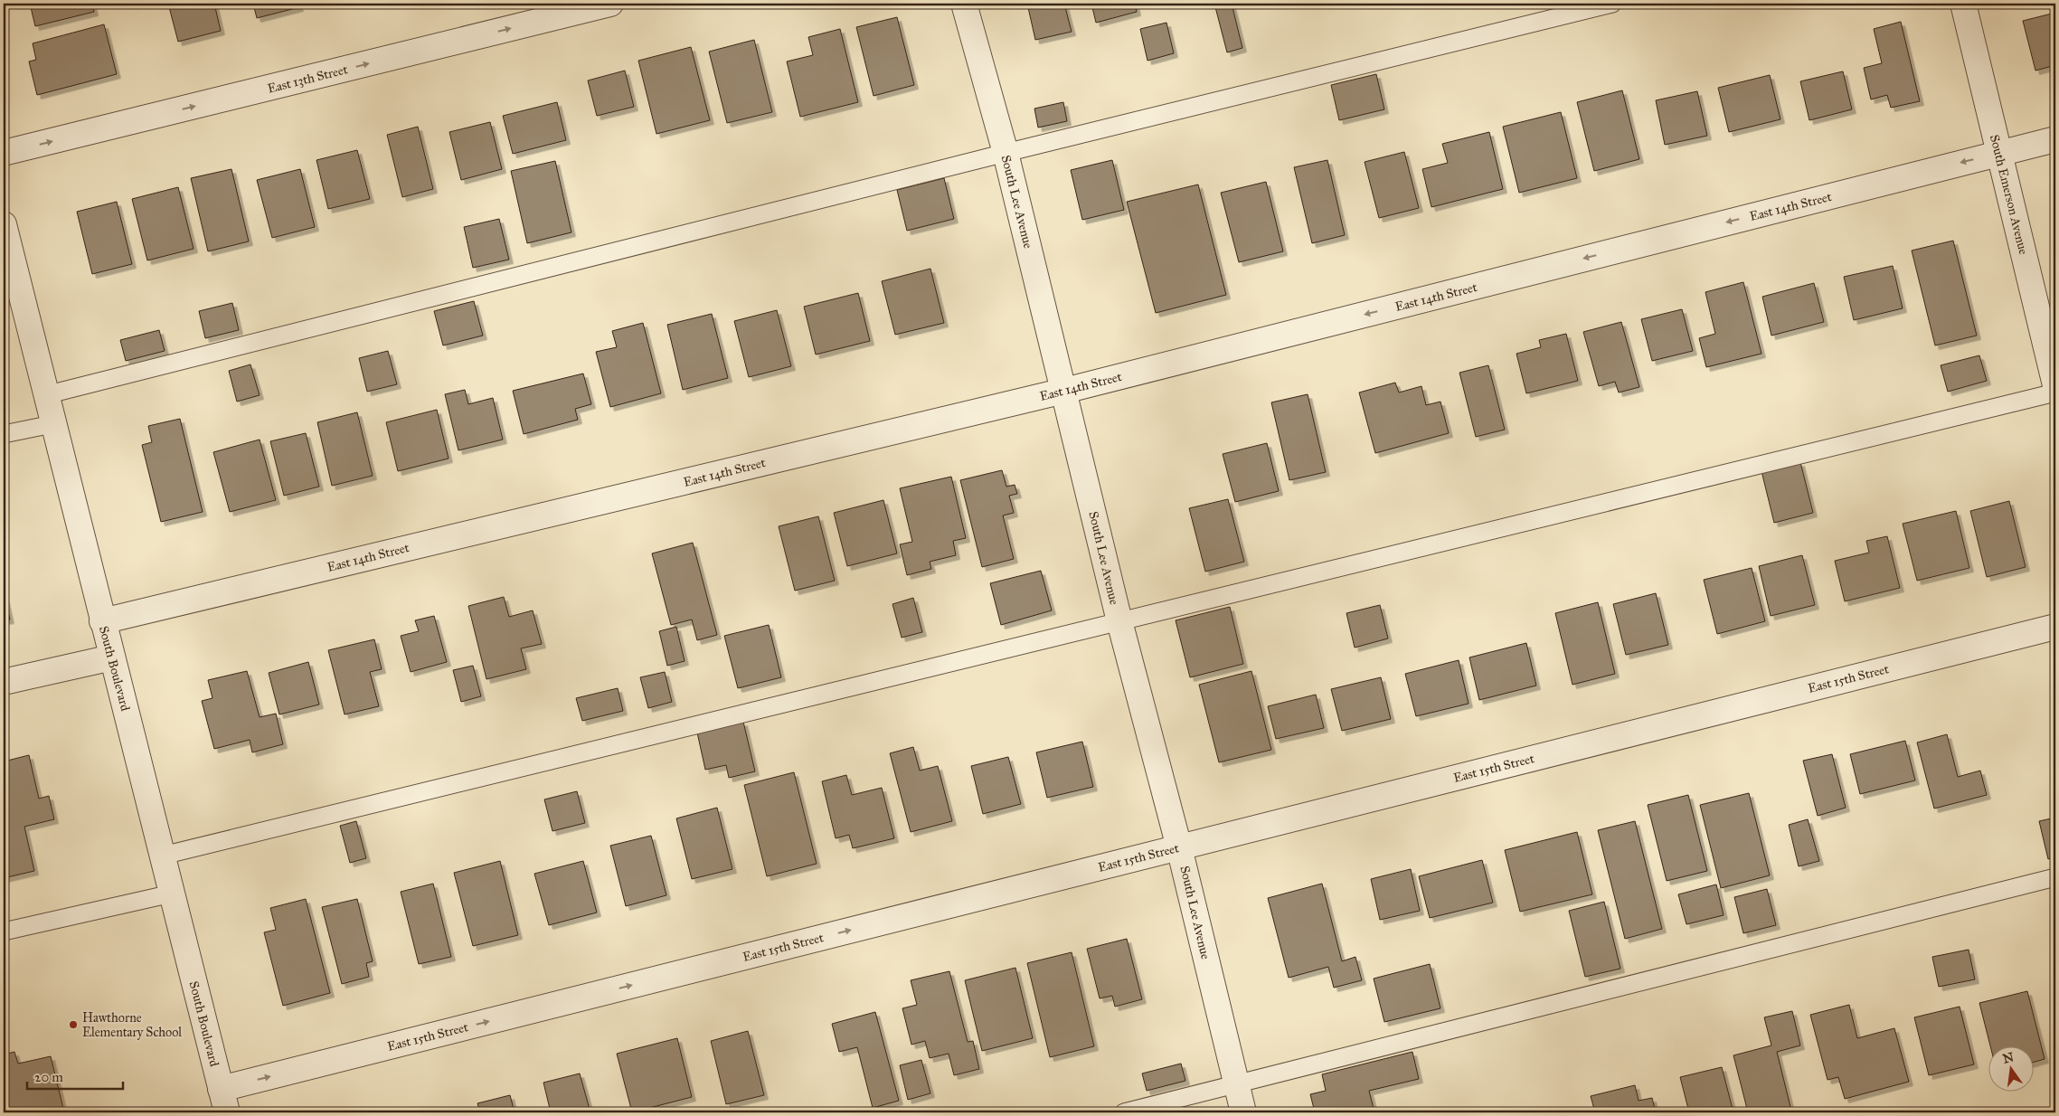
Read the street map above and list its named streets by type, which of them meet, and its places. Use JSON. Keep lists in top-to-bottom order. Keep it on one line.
{"streets":{"street":["East 13th Street","South Emerson Avenue","South Lee Avenue","East 14th Street","South Boulevard","East 15th Street"]},"crossings":[["South Emerson Avenue","East 14th Street"],["South Lee Avenue","East 14th Street"],["South Lee Avenue","East 15th Street"],["East 14th Street","South Boulevard"],["South Boulevard","East 15th Street"]],"one_way":["East 13th Street","East 14th Street","East 15th Street"],"places":["Hawthorne Elementary School"],"scale_bar":"20 m","north":"top"}
